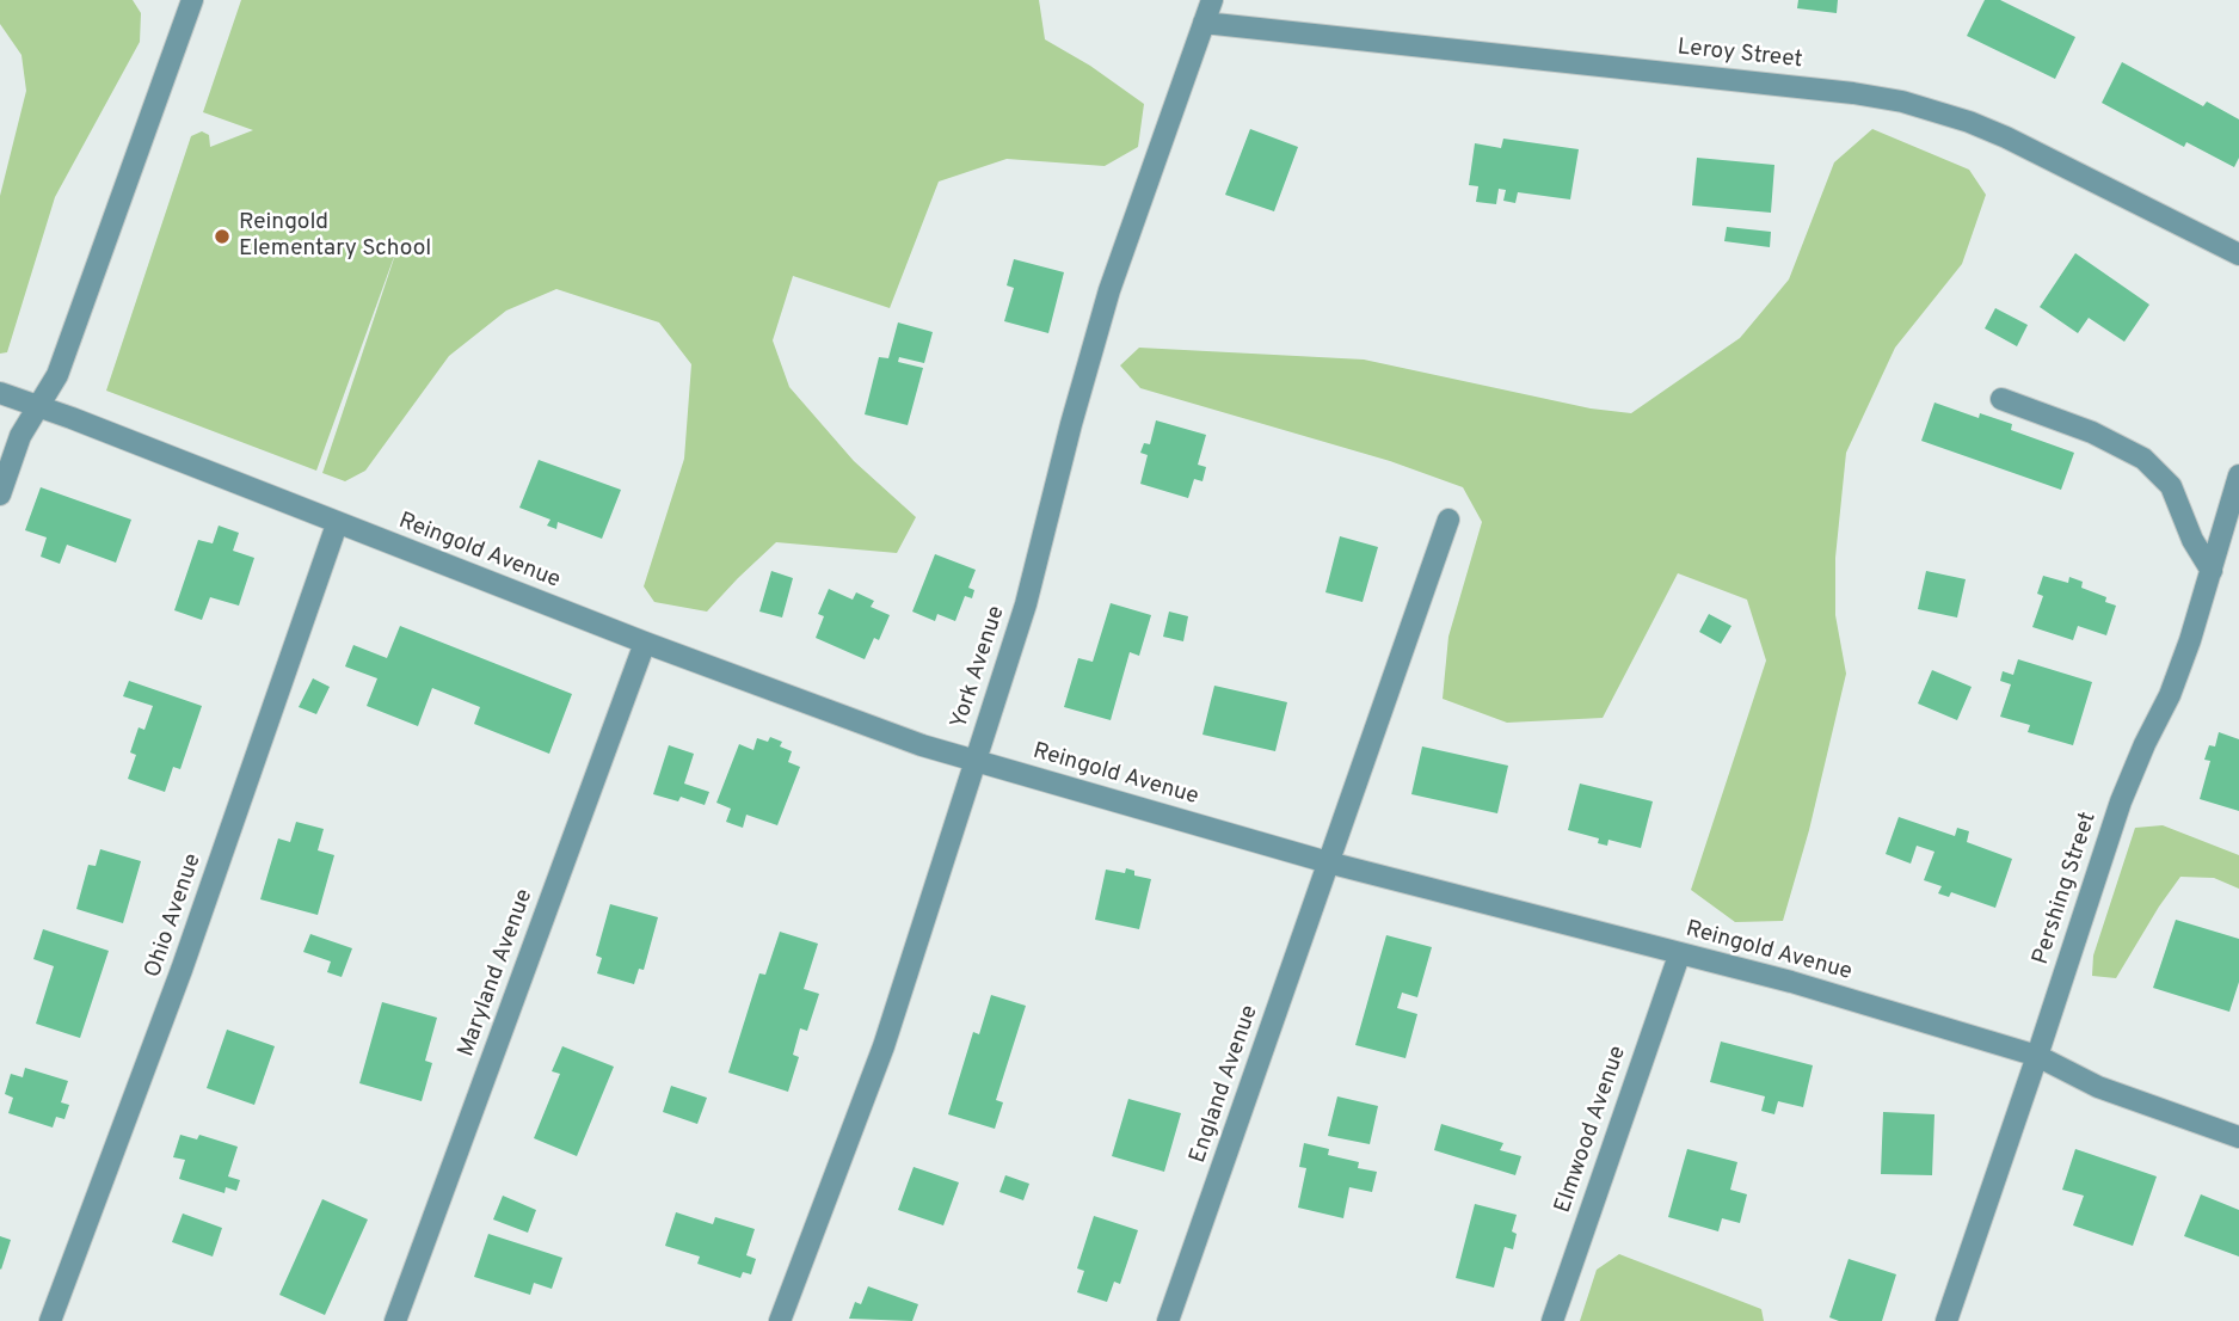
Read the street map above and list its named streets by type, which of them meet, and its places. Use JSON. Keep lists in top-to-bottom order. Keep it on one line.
{"streets":{"street":["Leroy Street","Reingold Avenue","York Avenue","Pershing Street","Ohio Avenue","Maryland Avenue","England Avenue","Elmwood Avenue"]},"crossings":[["Leroy Street","York Avenue"],["Reingold Avenue","York Avenue"],["Reingold Avenue","Pershing Street"],["Reingold Avenue","Ohio Avenue"],["Reingold Avenue","Maryland Avenue"],["Reingold Avenue","England Avenue"],["Reingold Avenue","Elmwood Avenue"]],"places":["Reingold Elementary School"]}
